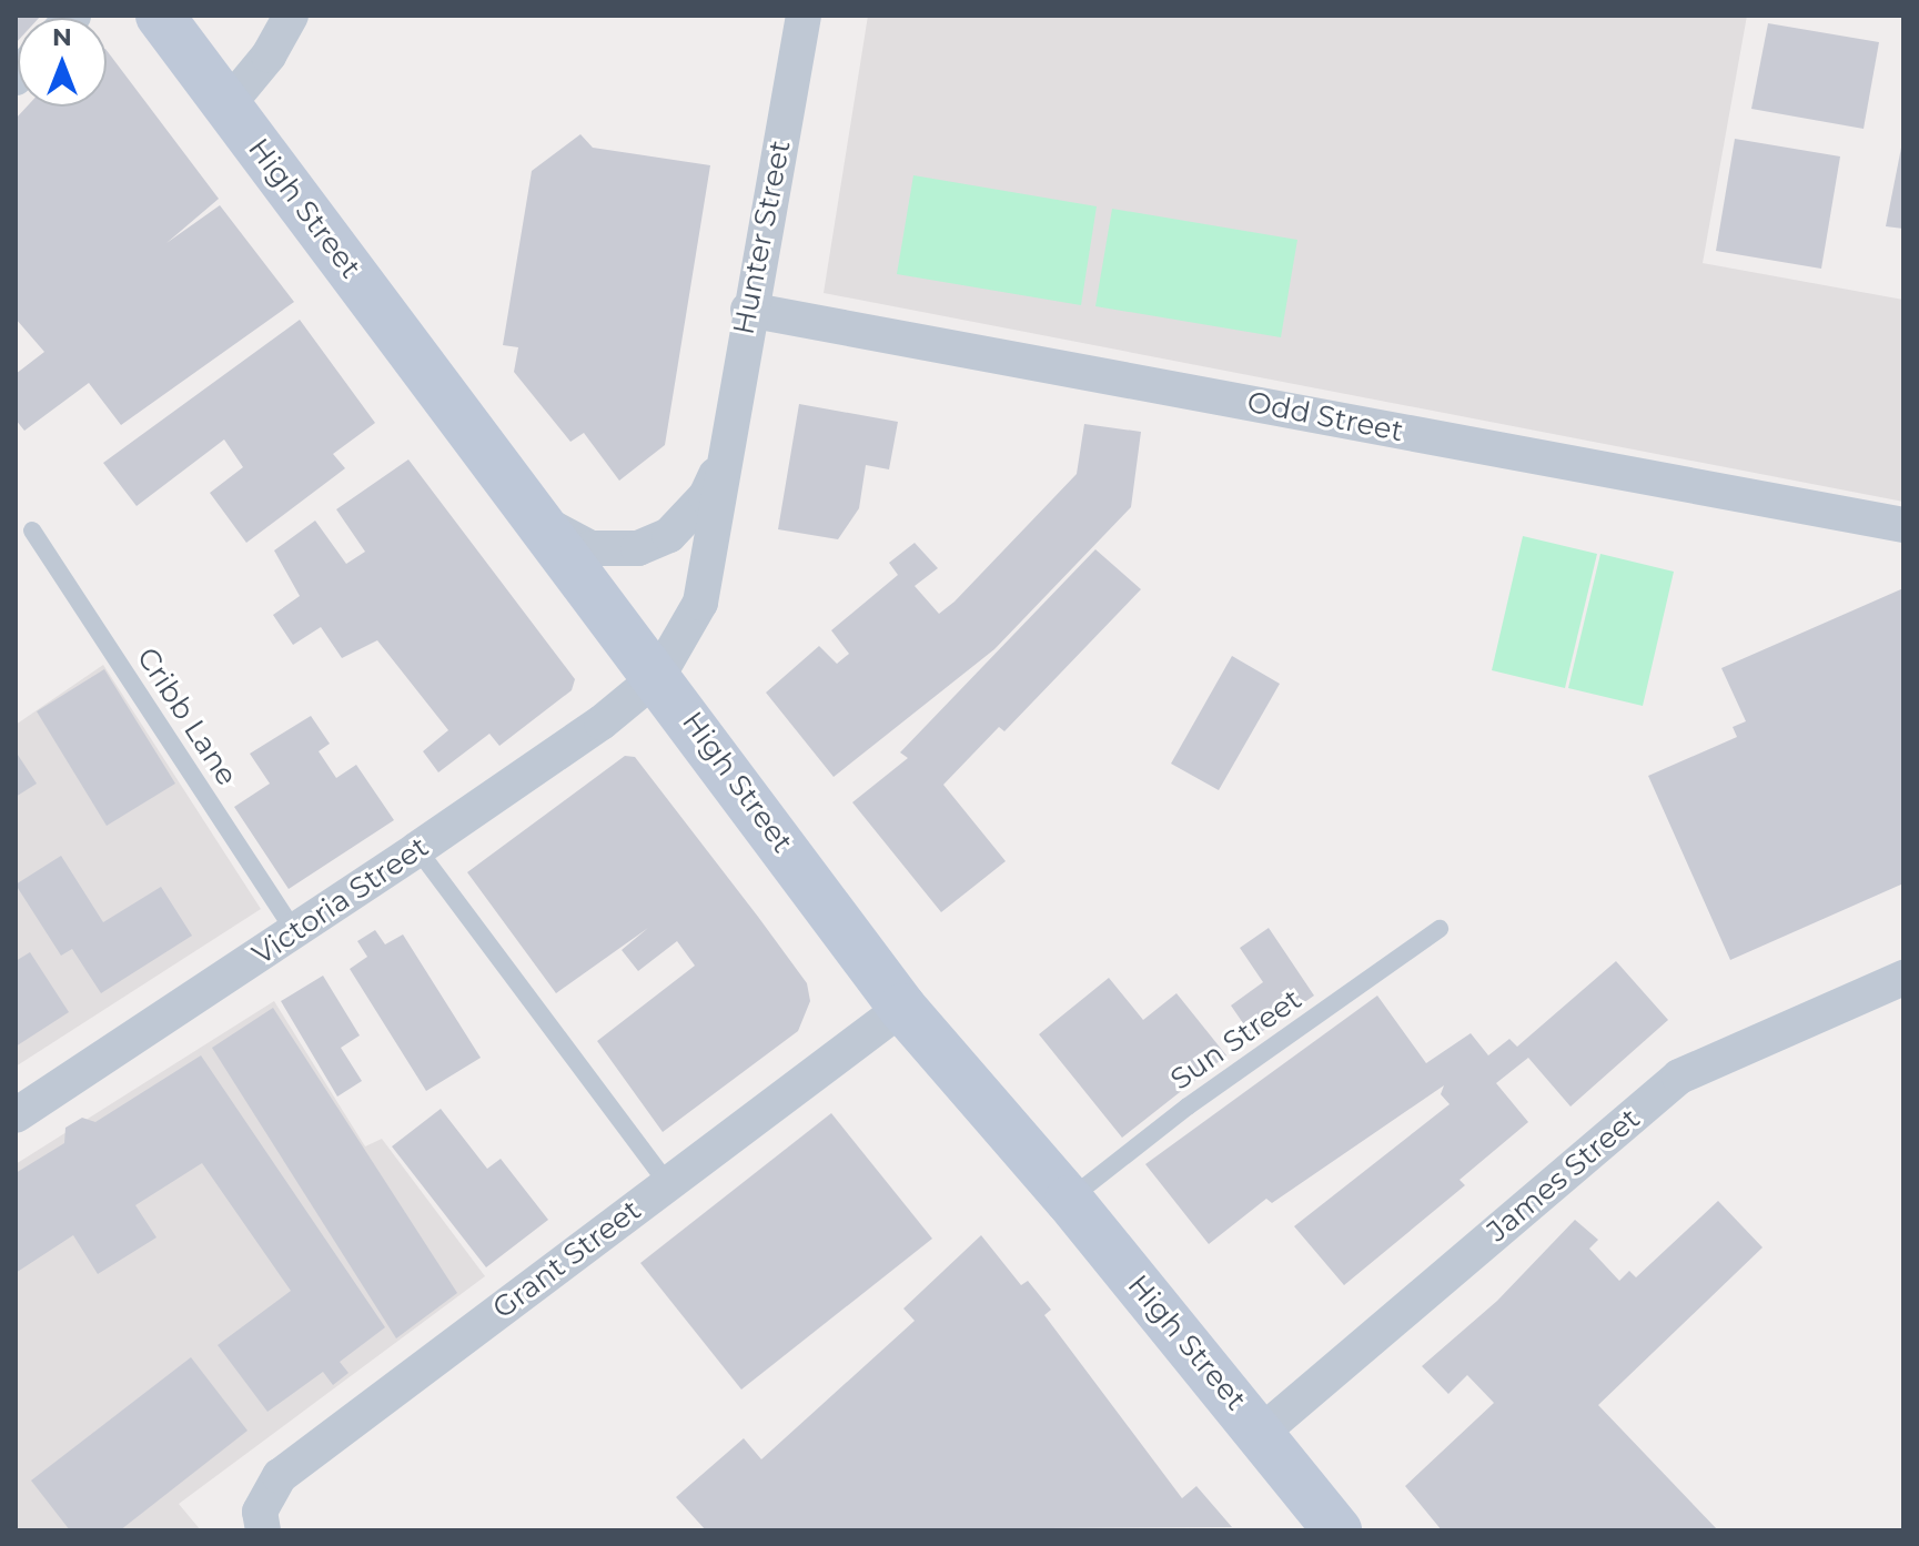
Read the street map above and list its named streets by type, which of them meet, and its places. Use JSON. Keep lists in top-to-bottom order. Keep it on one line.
{"streets":{"main road":["High Street"],"street":["Hunter Street","Odd Street","Victoria Street","James Street","Grant Street"],"lane":["Cribb Lane","Sun Street"]},"crossings":[["High Street","Hunter Street"],["High Street","Victoria Street"],["High Street","Sun Street"],["High Street","James Street"],["High Street","Grant Street"],["Hunter Street","Odd Street"],["Hunter Street","Victoria Street"],["Cribb Lane","Victoria Street"]],"north":"top"}
